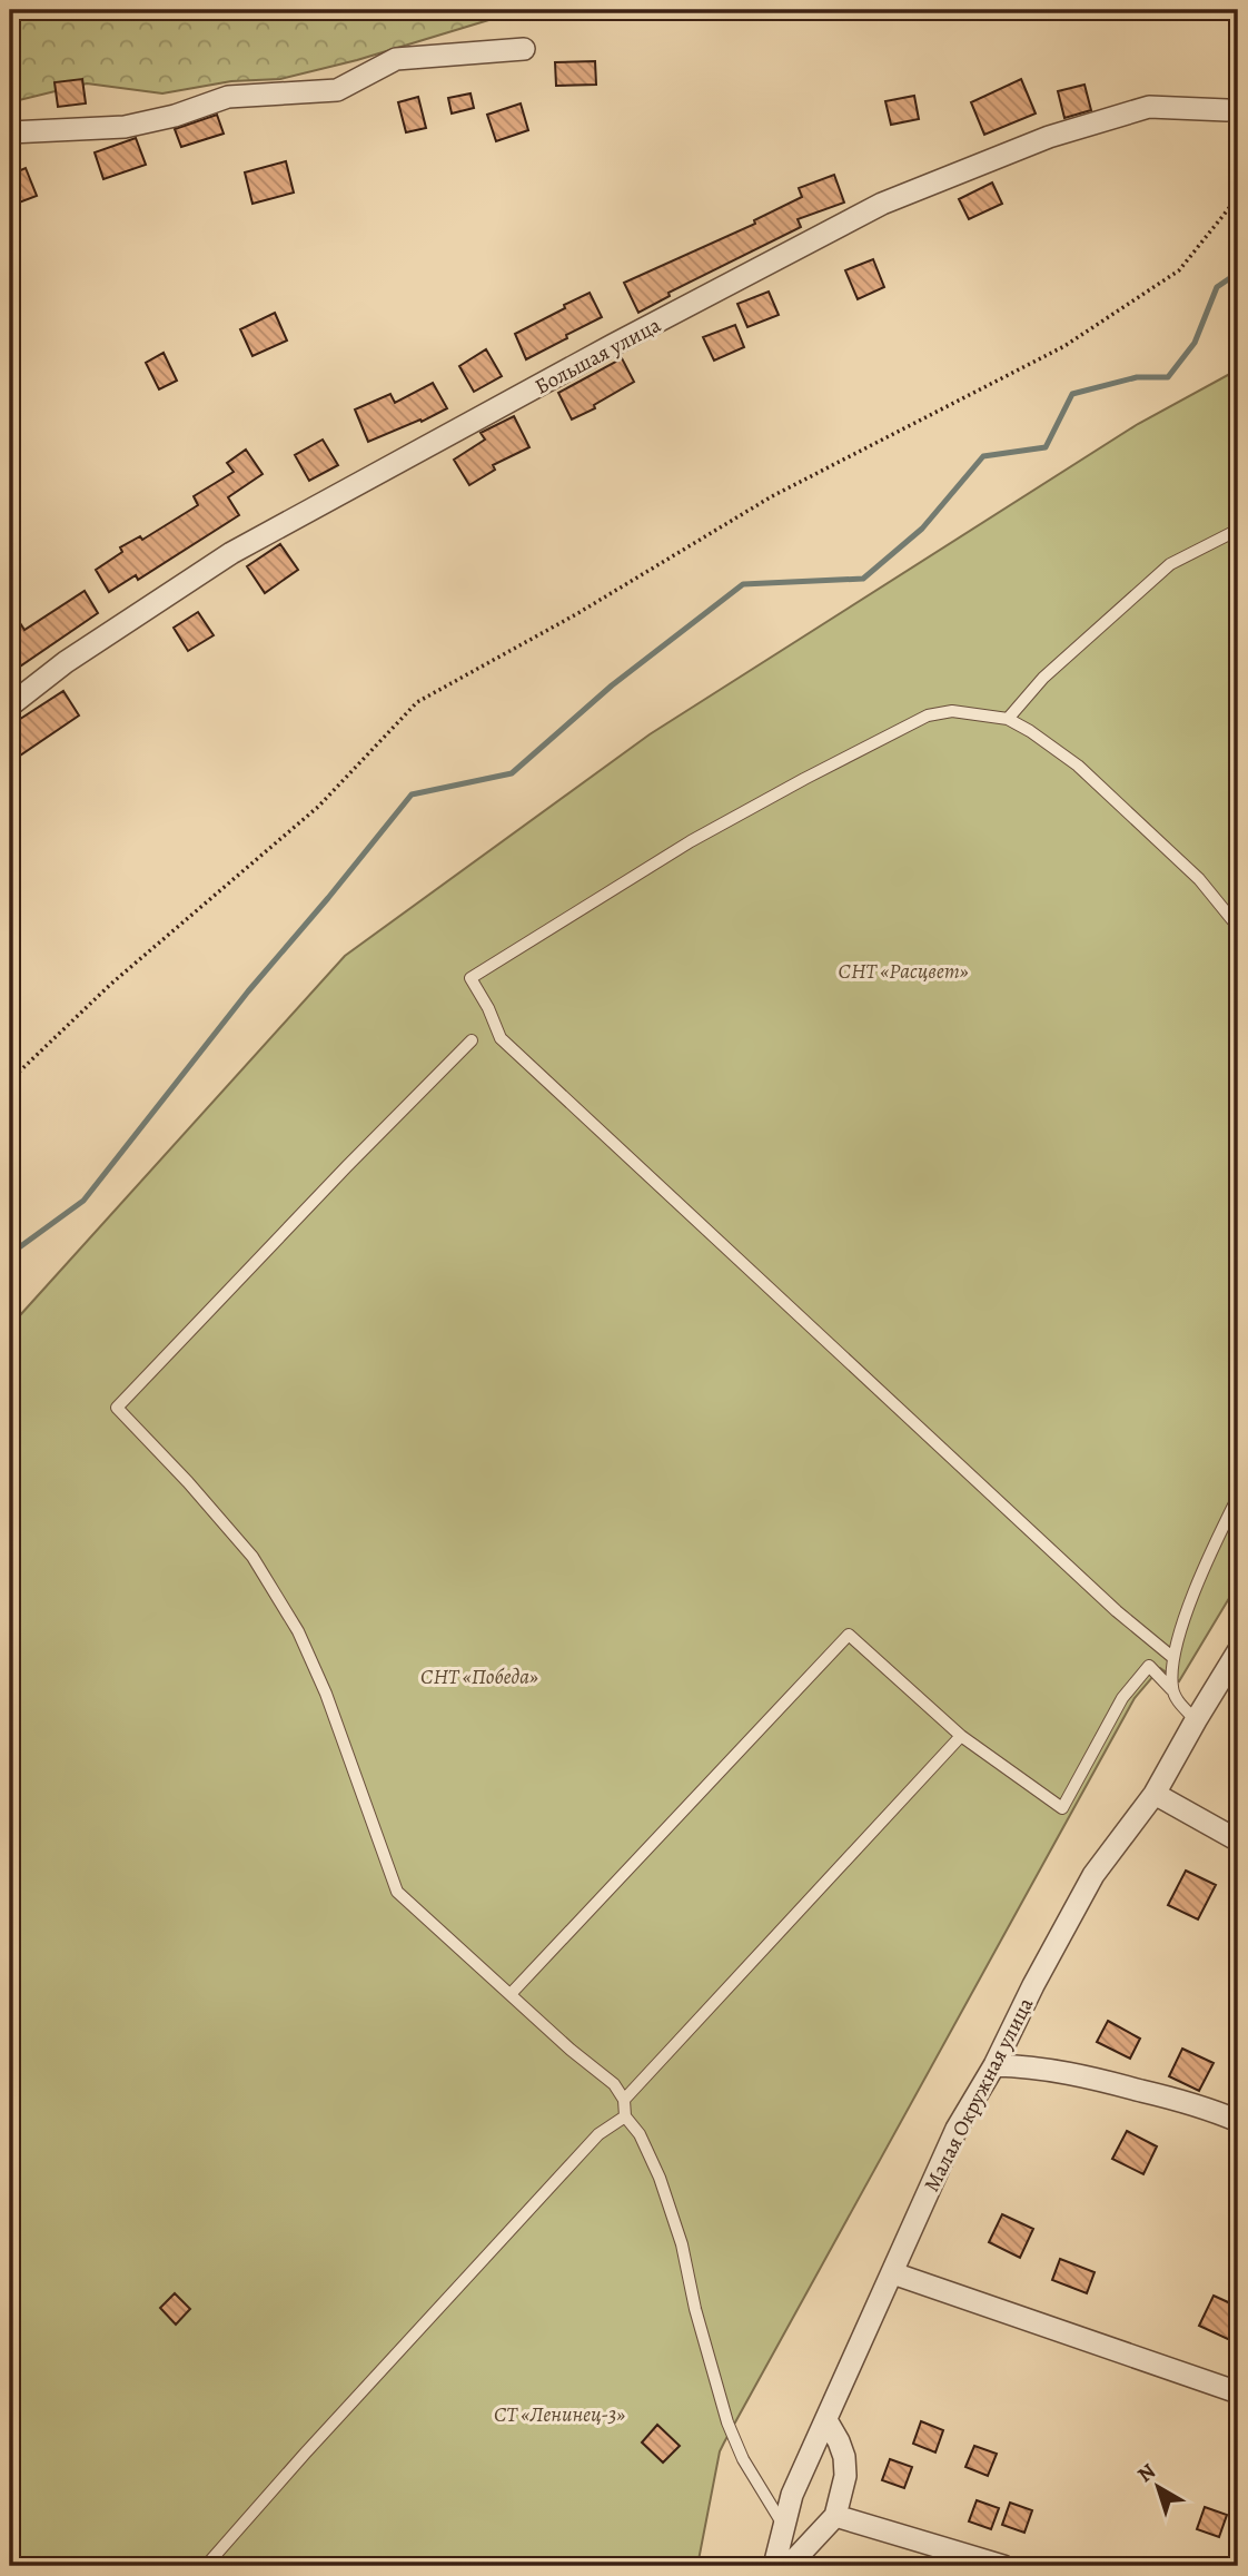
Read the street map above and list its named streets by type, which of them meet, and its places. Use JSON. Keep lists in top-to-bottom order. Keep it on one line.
{"streets":{"street":["Большая улица","Малая Окружная улица"]},"parks":["СНТ «Расцвет»","СНТ «Победа»","СТ «Ленинец-3»"],"north":"top left"}
